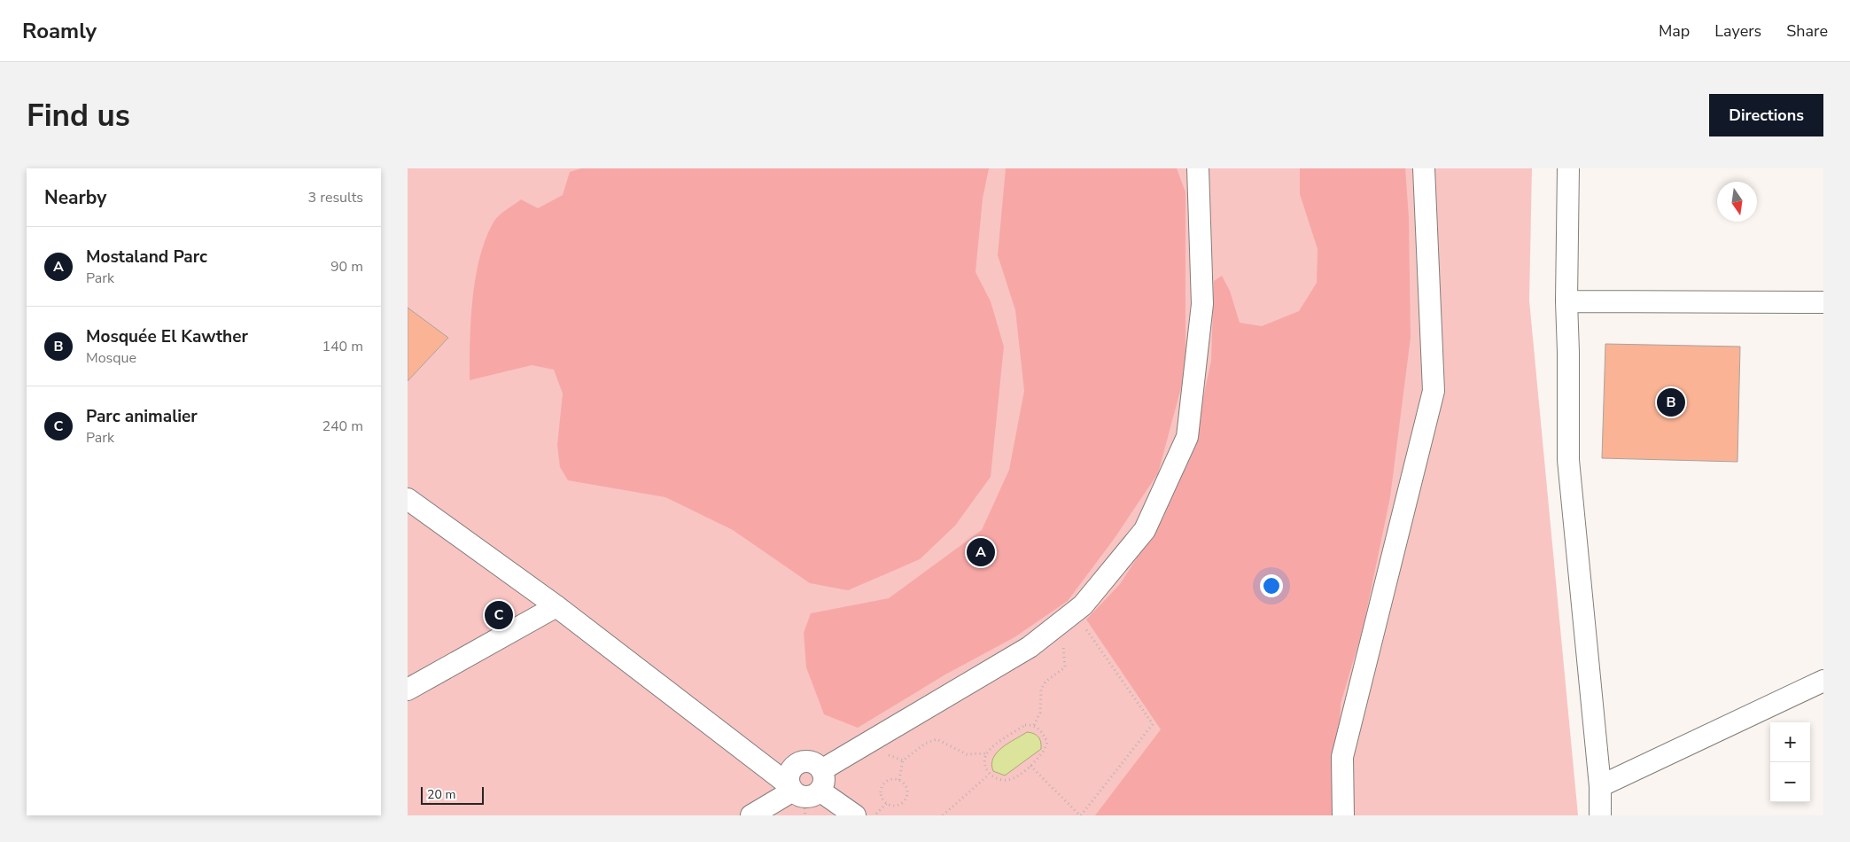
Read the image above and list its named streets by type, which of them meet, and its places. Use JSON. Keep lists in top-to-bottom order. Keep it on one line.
{"scale_bar":"20 m","north":"bottom","page":{"header":"Roamly","nav":["Map","Layers","Share"],"buttons":"Directions","title":"Find us","heading":["Nearby","3 results"],"list":[{"mark":"A","name":"Mostaland Parc","note":"Park","value":"90 m"},{"mark":"B","name":"Mosquée El Kawther","note":"Mosque","value":"140 m"},{"mark":"C","name":"Parc animalier","note":"Park","value":"240 m"}],"pins":["B","A","C"],"map_buttons":["+","−"],"scale":"20 m"}}
